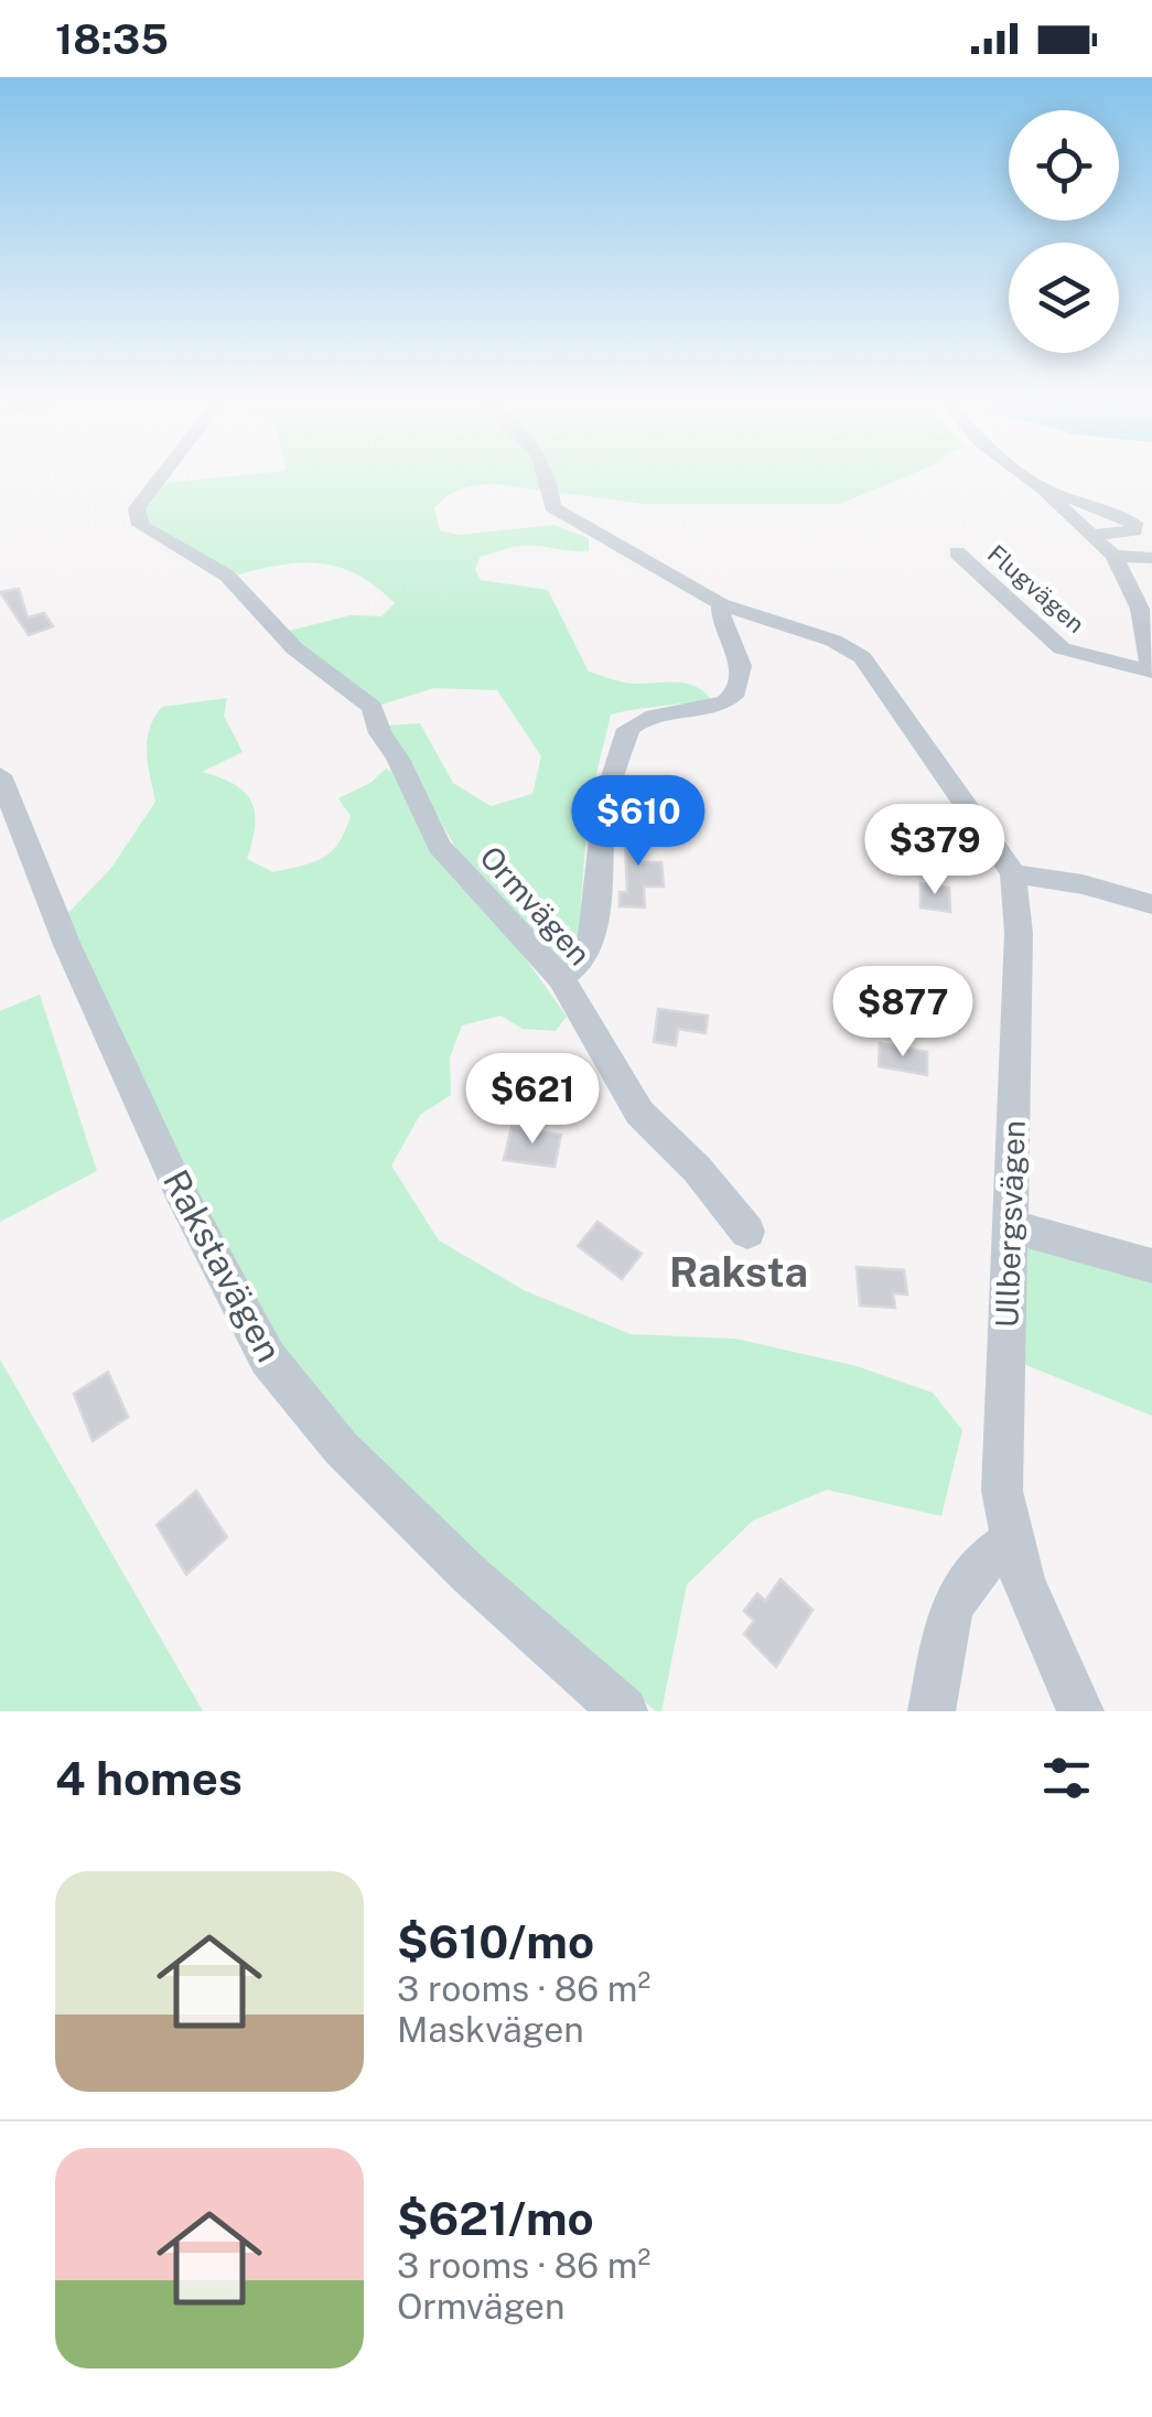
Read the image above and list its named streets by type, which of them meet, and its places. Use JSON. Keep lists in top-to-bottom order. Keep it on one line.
{"streets":{"street":["Flugvägen","Ormvägen","Ullbergsvägen","Rakstavägen"]},"districts":["Raksta"],"page":{"status":"18:35","price":["$610","$379","$877","$621"],"heading":"4 homes","list":[{"name":"$610/mo","note":"3 rooms · 86 m² · Maskvägen"},{"name":"$621/mo","note":"3 rooms · 86 m² · Ormvägen"}]}}
